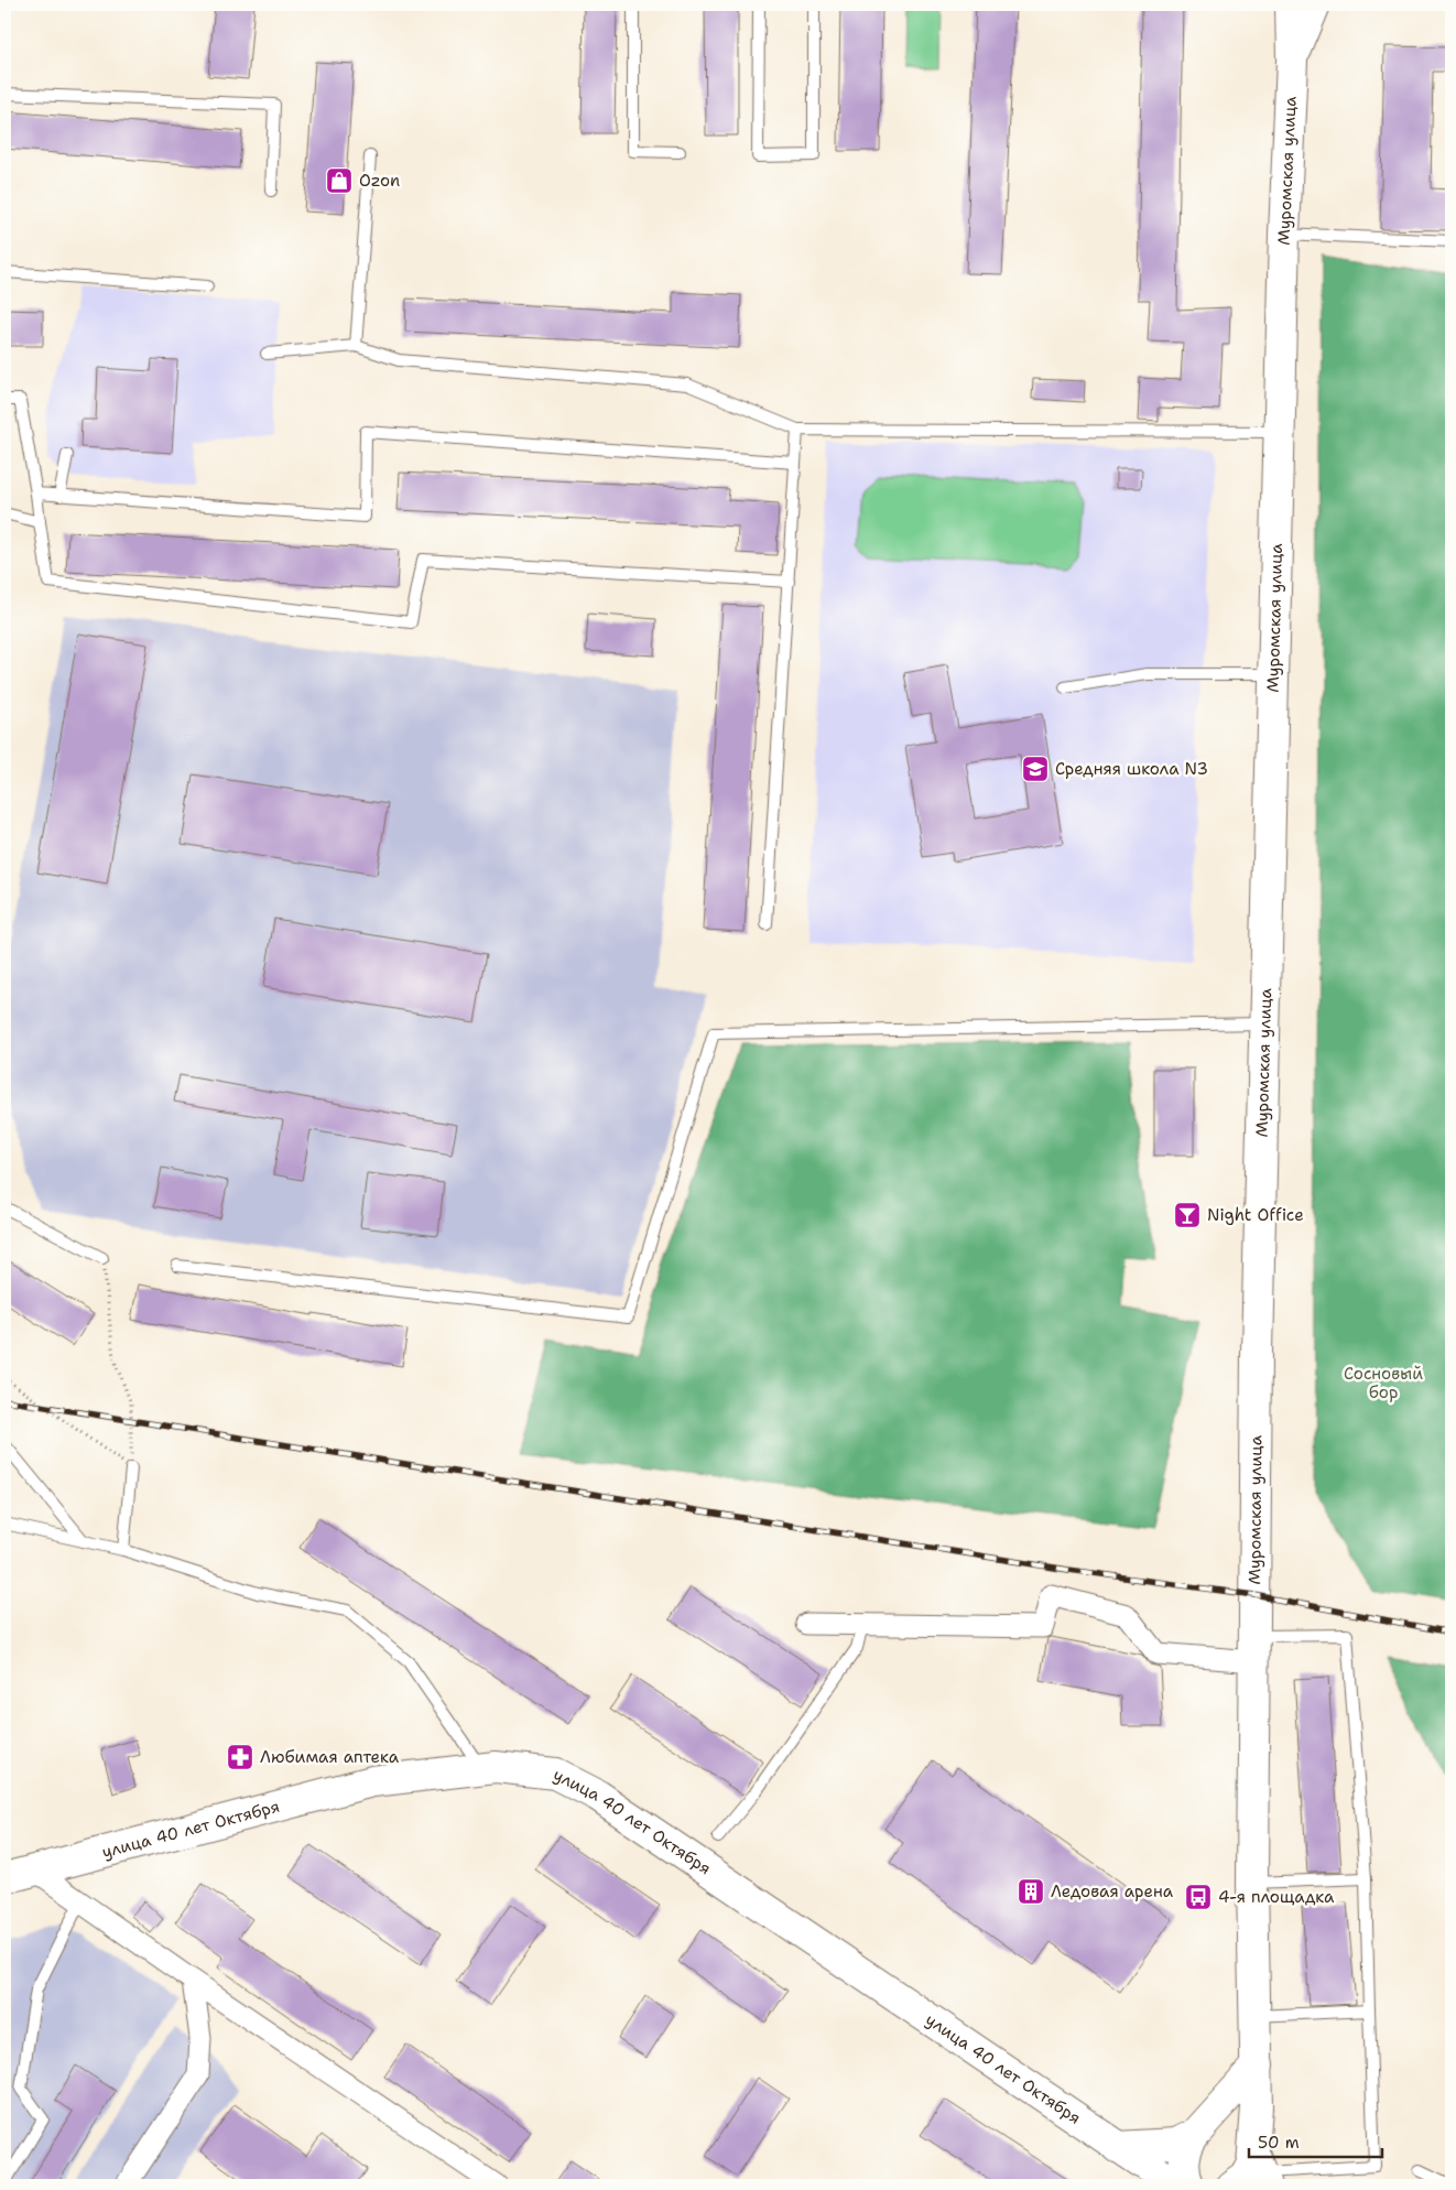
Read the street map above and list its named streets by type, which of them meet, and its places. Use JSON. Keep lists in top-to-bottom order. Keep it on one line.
{"streets":{"main road":["Муромская улица","улица 40 лет Октября"]},"parks":["Сосновый бор"],"places":{"shop":["Ozon"],"school or university":["Средняя школа N3"],"bar":["Night Office"],"pharmacy":["Любимая аптека"],"building":["Ледовая арена"],"bus stop":["4-я площадка"]},"scale_bar":"50 m"}
